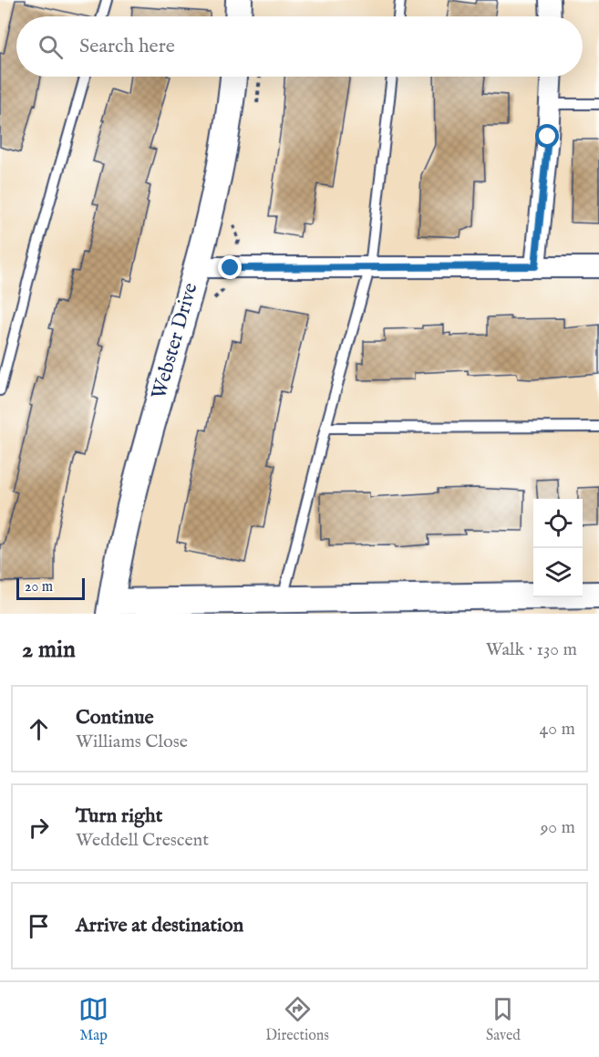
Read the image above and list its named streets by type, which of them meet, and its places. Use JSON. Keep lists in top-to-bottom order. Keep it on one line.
{"streets":{"street":["Webster Drive"]},"scale_bar":"20 m","page":{"search":"Search here","scale":"20 m","heading":["2 min","Walk · 130 m"],"list":[["Continue","Williams Close","40 m"],["Turn right","Weddell Crescent","90 m"],"Arrive at destination"],"nav":["Map","Directions","Saved"]}}
